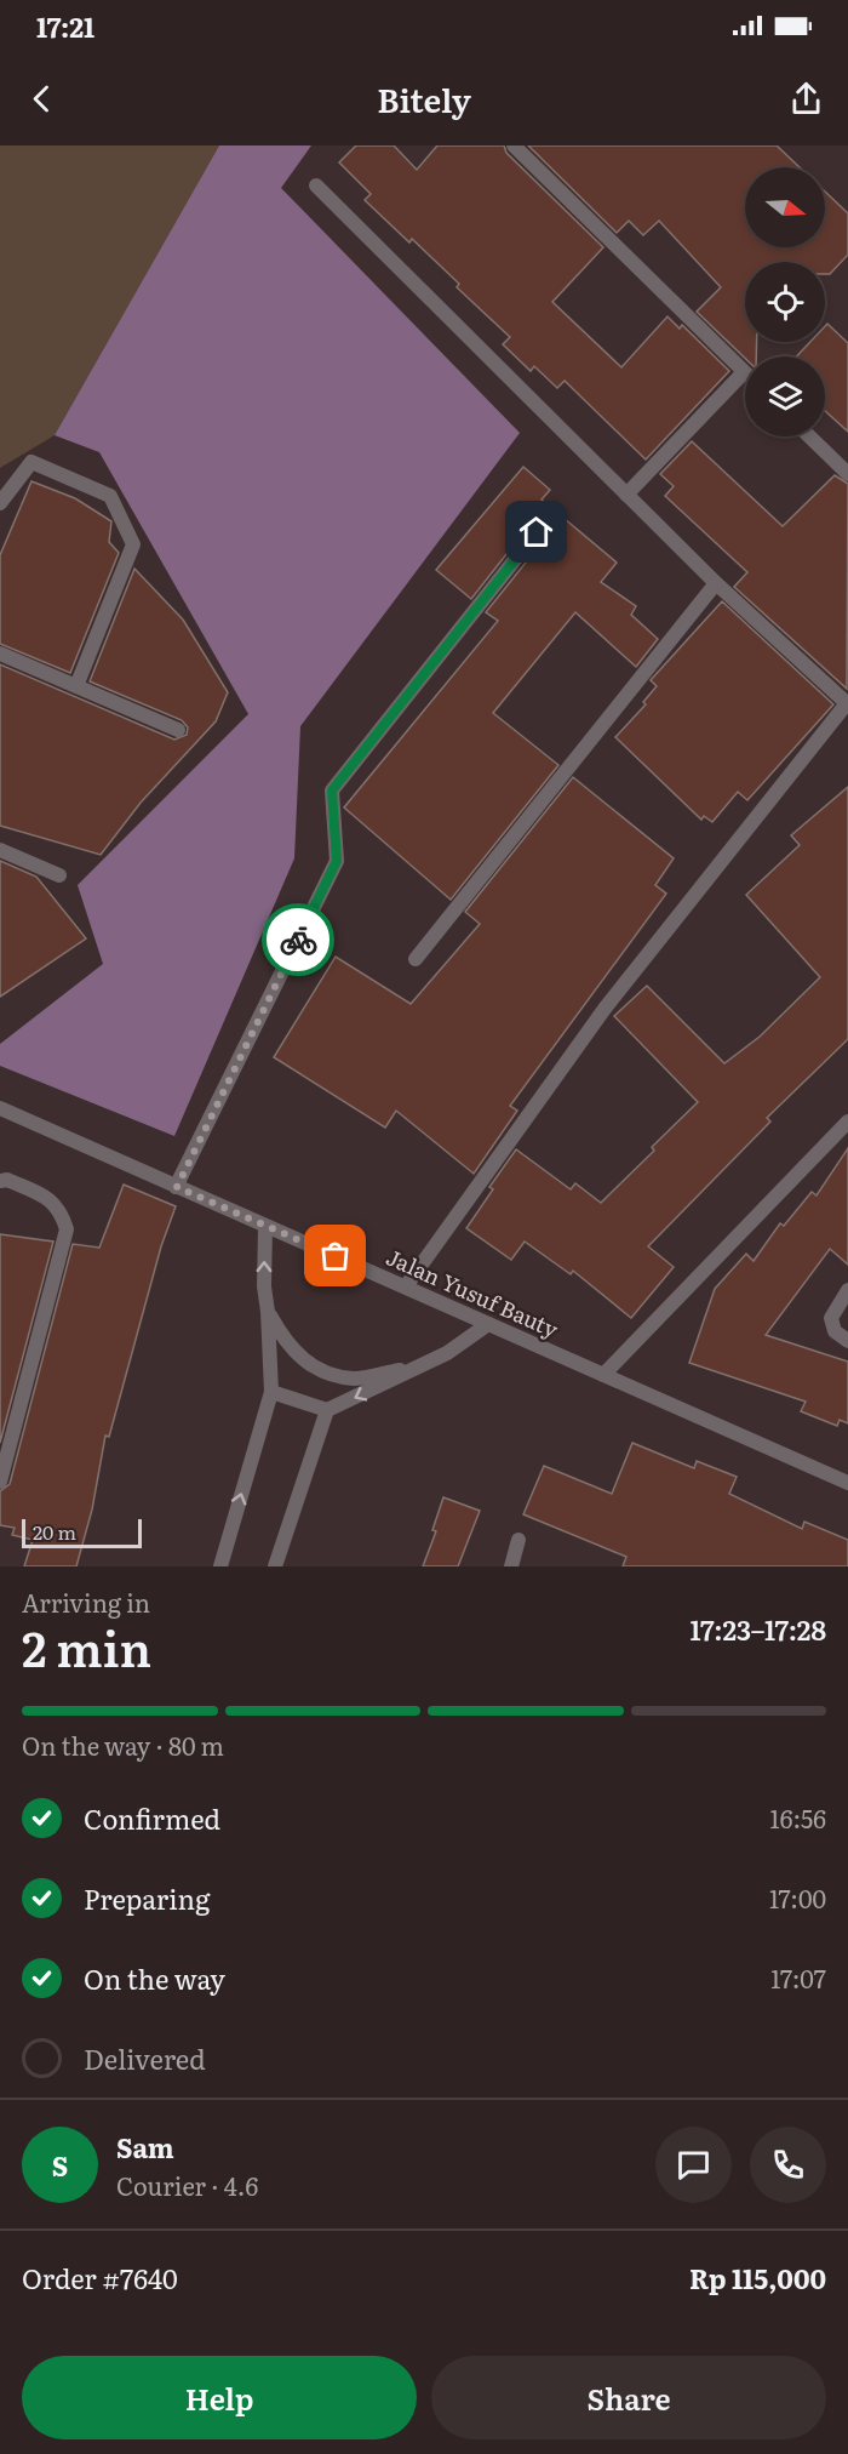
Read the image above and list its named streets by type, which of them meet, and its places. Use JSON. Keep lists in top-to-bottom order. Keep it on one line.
{"streets":{"street":["Jalan Yusuf Bauty"]},"scale_bar":"20 m","north":"right","page":{"status":"17:21","header":"Bitely","scale":"20 m","heading":["2 min","Arriving in","17:23–17:28"],"panel":["Sam","Courier · 4.6","Order #7640","Rp 115,000"],"bar":"On the way · 80 m","list":[["Confirmed","16:56"],["Preparing","17:00"],["On the way","17:07"],"Delivered"],"round":"S","buttons":["Help","Share"]}}
